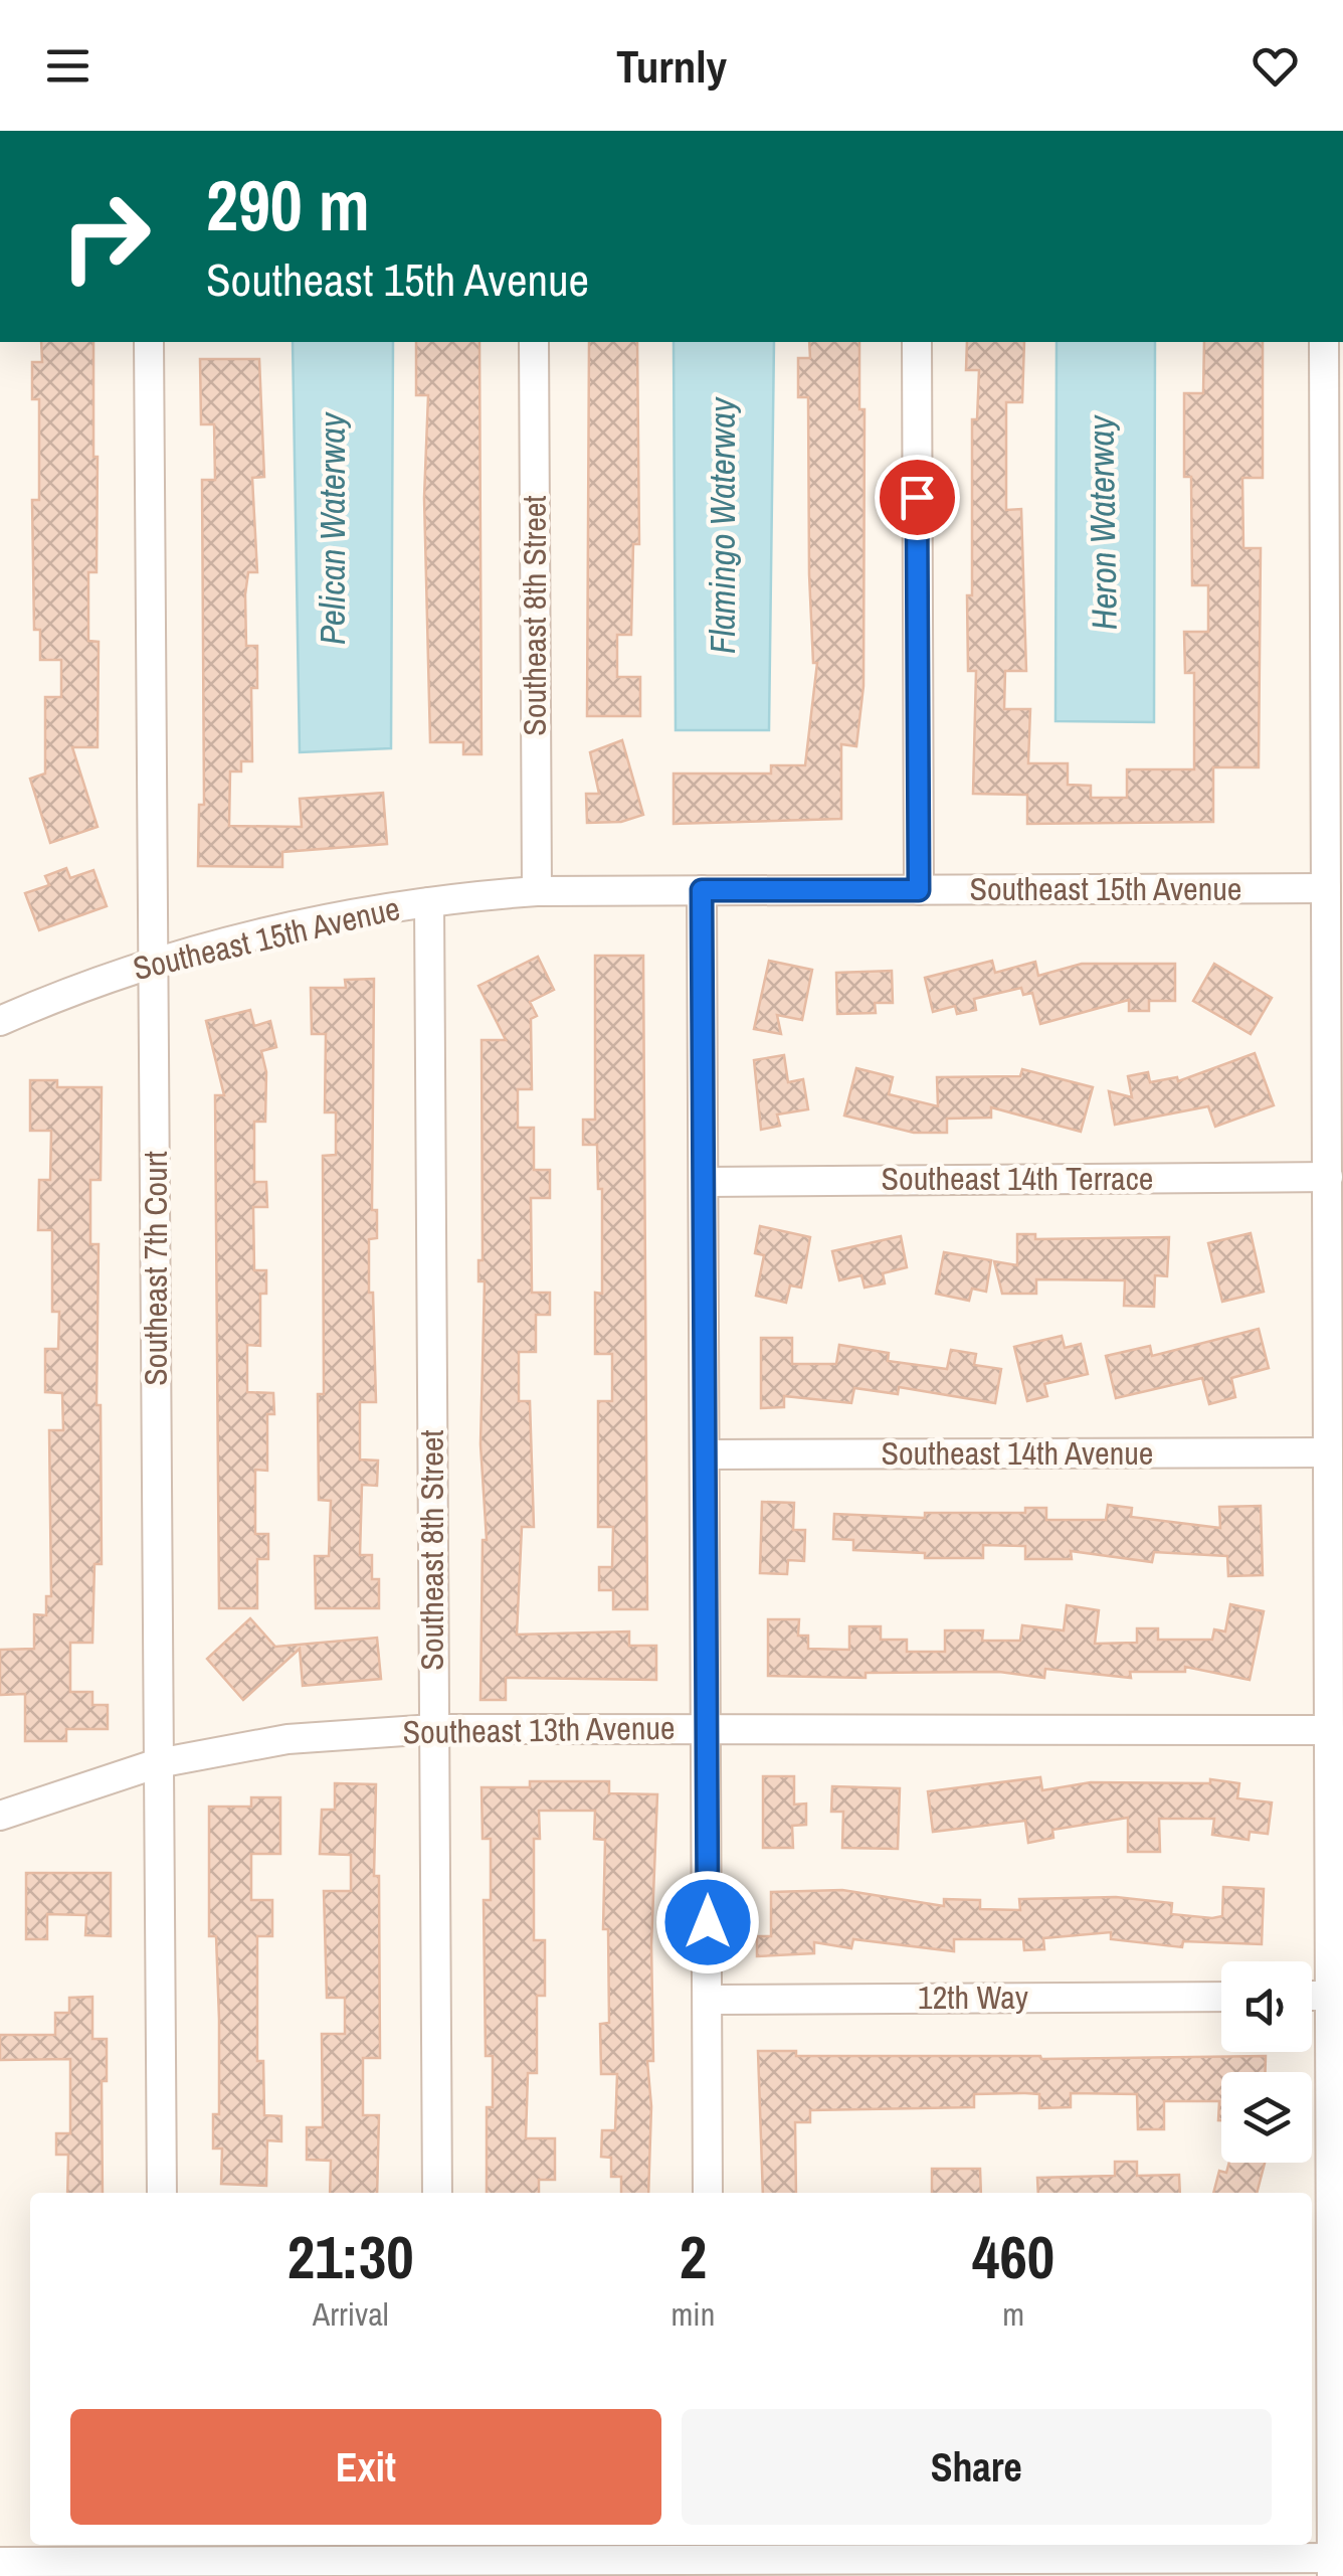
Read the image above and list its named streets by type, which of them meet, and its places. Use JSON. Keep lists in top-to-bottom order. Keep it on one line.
{"streets":{"street":["Southeast 8th Street","Southeast 15th Avenue","Southeast 14th Terrace","Southeast 7th Court","Southeast 14th Avenue","Southeast 13th Avenue","12th Way"]},"crossings":[["Southeast 8th Street","Southeast 15th Avenue"],["Southeast 8th Street","Southeast 13th Avenue"],["Southeast 15th Avenue","Southeast 7th Court"],["Southeast 7th Court","Southeast 13th Avenue"]],"water":["Heron Waterway","Flamingo Waterway","Pelican Waterway"],"page":{"header":"Turnly","turn":["290 m","Southeast 15th Avenue"],"eta":["21:30","Arrival","2","min","460","m"],"buttons":["Exit","Share"]}}
